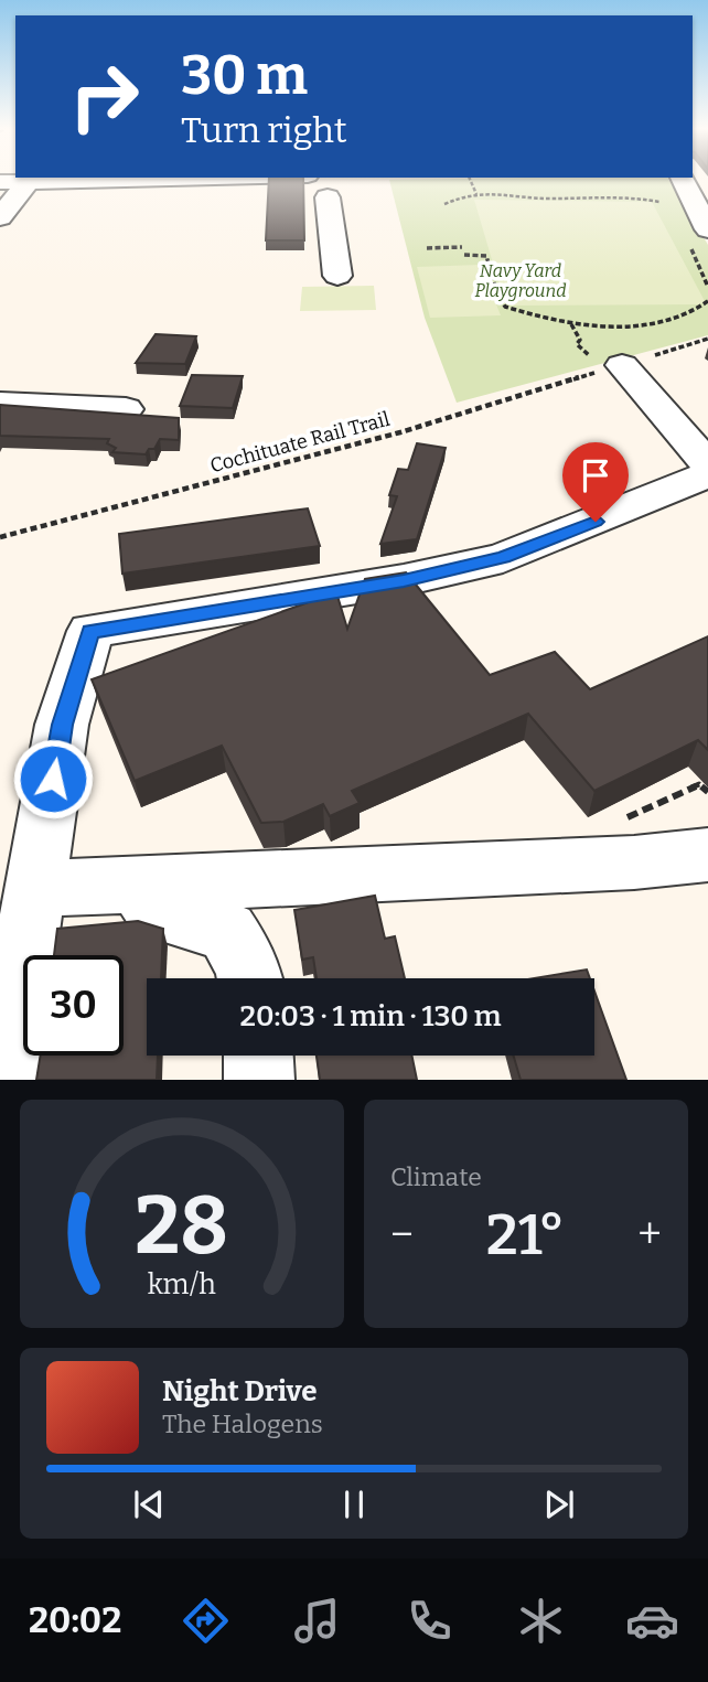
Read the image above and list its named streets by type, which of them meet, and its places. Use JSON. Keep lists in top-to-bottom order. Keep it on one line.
{"streets":{"path":["Cochituate Rail Trail"]},"parks":["Navy Yard Playground"],"page":{"turn":["30 m","Turn right"],"limit":"30","trip":"20:03 · 1 min · 130 m","tile":"Climate","heat":["−","21°","+"],"song":["Night Drive","The Halogens"],"tabs":"20:02","gauge":["28","km/h"]}}
